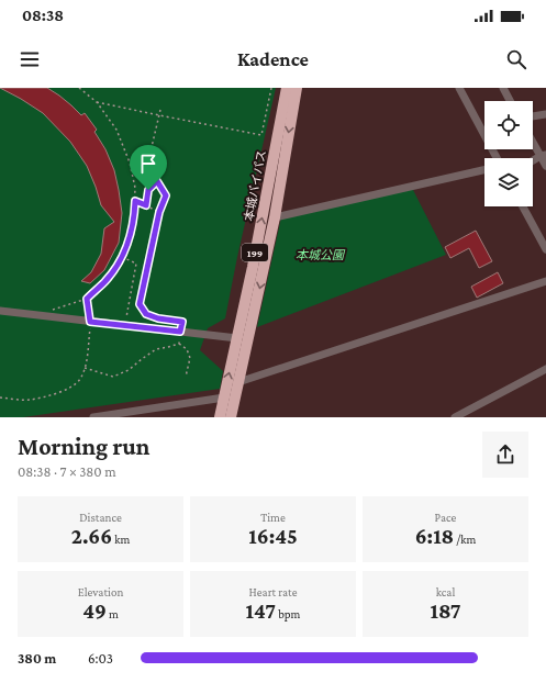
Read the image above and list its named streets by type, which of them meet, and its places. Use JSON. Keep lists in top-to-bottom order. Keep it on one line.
{"streets":{"highway":["本城バイパス","199"]},"parks":["本城公園"],"page":{"status":"08:38","header":"Kadence","heading":["Morning run","08:38 · 7 × 380 m"],"stats":[["Distance","2.66 km"],["Time","16:45"],["Pace","6:18 /km"],["Elevation","49 m"],["Heart rate","147 bpm"],["kcal","187"]],"list":[{"name":"380 m","note":"6:03"}]}}
